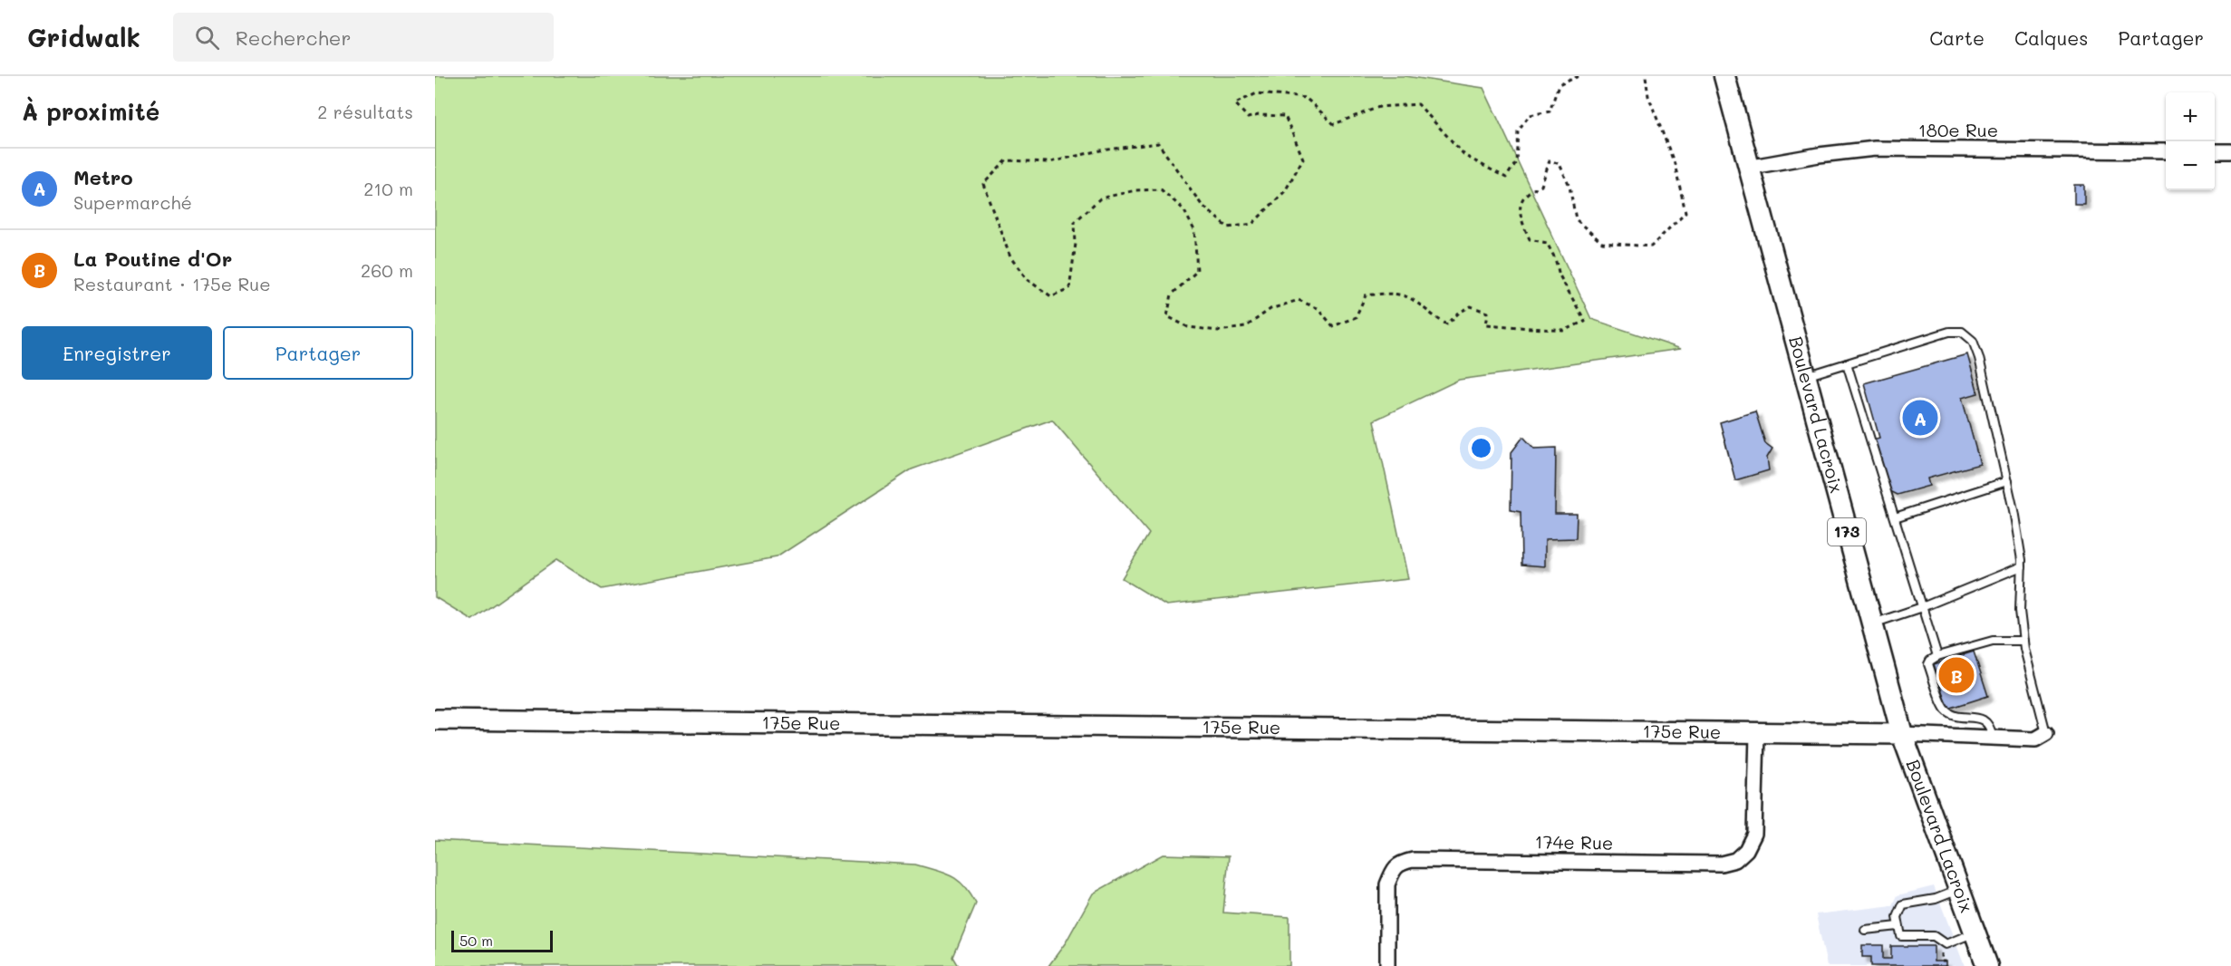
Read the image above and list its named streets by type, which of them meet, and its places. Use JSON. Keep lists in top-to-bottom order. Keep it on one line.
{"streets":{"main road":["Boulevard Lacroix","173"],"street":["180e Rue","175e Rue","174e Rue"]},"crossings":[["180e Rue","Boulevard Lacroix"],["Boulevard Lacroix","175e Rue"],["175e Rue","174e Rue"]],"scale_bar":"50 m","page":{"header":"Gridwalk","search":"Rechercher","nav":["Carte","Calques","Partager"],"heading":["À proximité","2 résultats"],"map_buttons":["+","−"],"list":[{"mark":"A","name":"Metro","note":"Supermarché","value":"210 m"},{"mark":"B","name":"La Poutine d'Or","note":"Restaurant · 175e Rue","value":"260 m"}],"buttons":["Enregistrer","Partager"],"pins":["A","B"],"scale":"50 m"}}
